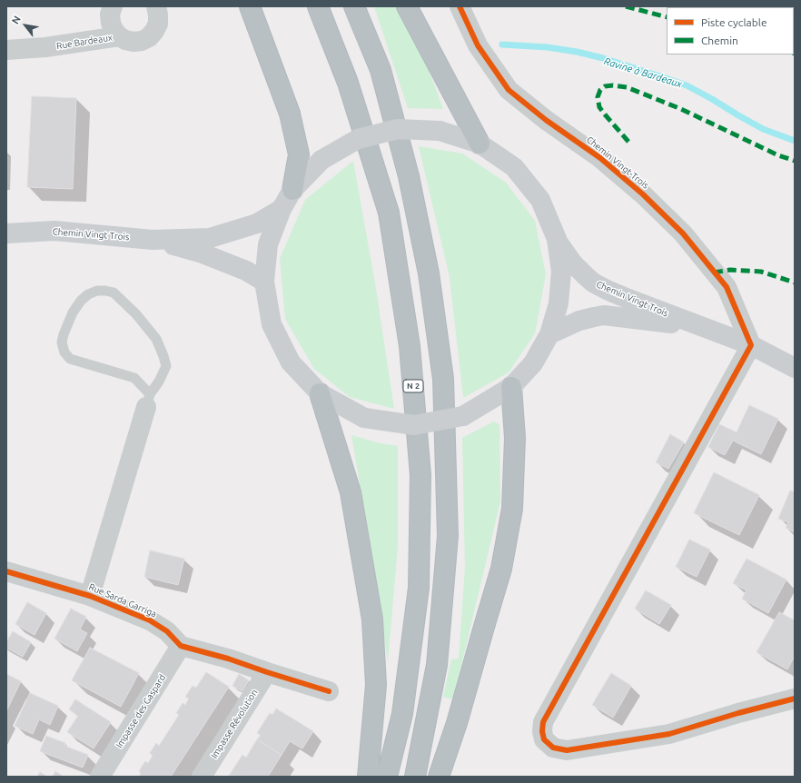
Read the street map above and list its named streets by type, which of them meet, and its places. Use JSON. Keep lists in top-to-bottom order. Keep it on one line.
{"streets":{"highway":["N 2"],"main road":["Chemin Vingt Trois"],"street":["Rue Bardeaux","Chemin Vingt-Trois","Rue Sarda Garriga","Impasse des Gaspard","Impasse Révolution"]},"crossings":[["Chemin Vingt-Trois","Chemin Vingt Trois"],["Rue Sarda Garriga","Impasse des Gaspard"]],"water":["Ravine à Bardeaux"],"legend":["Piste cyclable","Chemin"],"north":"top left"}
